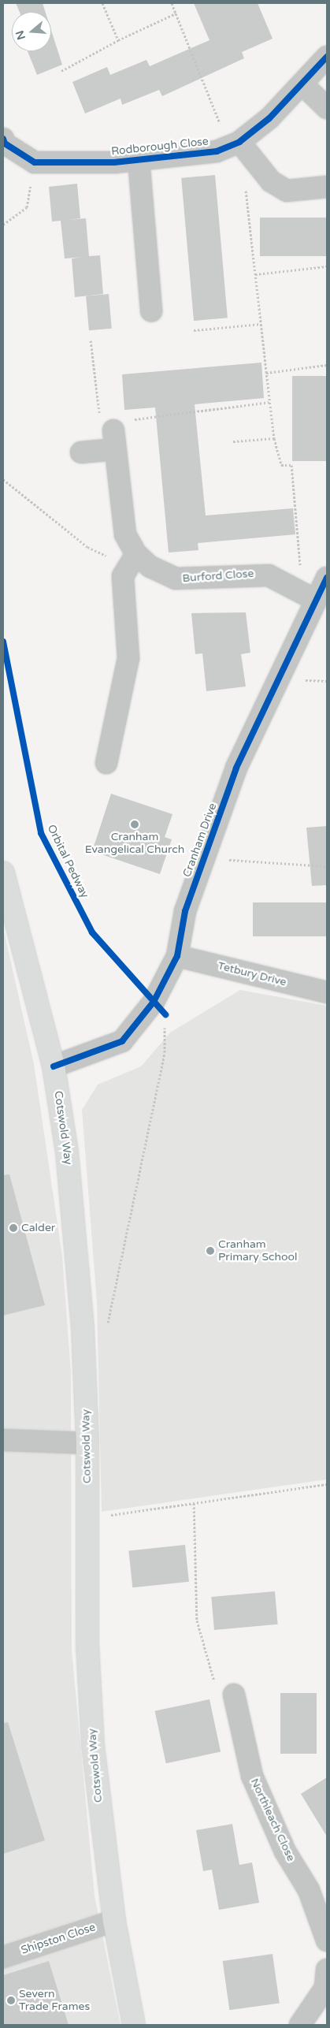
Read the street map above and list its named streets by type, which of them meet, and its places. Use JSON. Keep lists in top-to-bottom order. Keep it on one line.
{"streets":{"main road":["Cotswold Way"],"street":["Rodborough Close","Burford Close","Cranham Drive","Tetbury Drive","Northleach Close","Shipston Close"],"cycle path":["Orbital Pedway"]},"crossings":[["Burford Close","Cranham Drive"],["Cranham Drive","Tetbury Drive"],["Cranham Drive","Cotswold Way"],["Cotswold Way","Shipston Close"]],"places":["Cranham Evangelical Church","Calder","Cranham Primary School","Severn Trade Frames"],"north":"left"}
